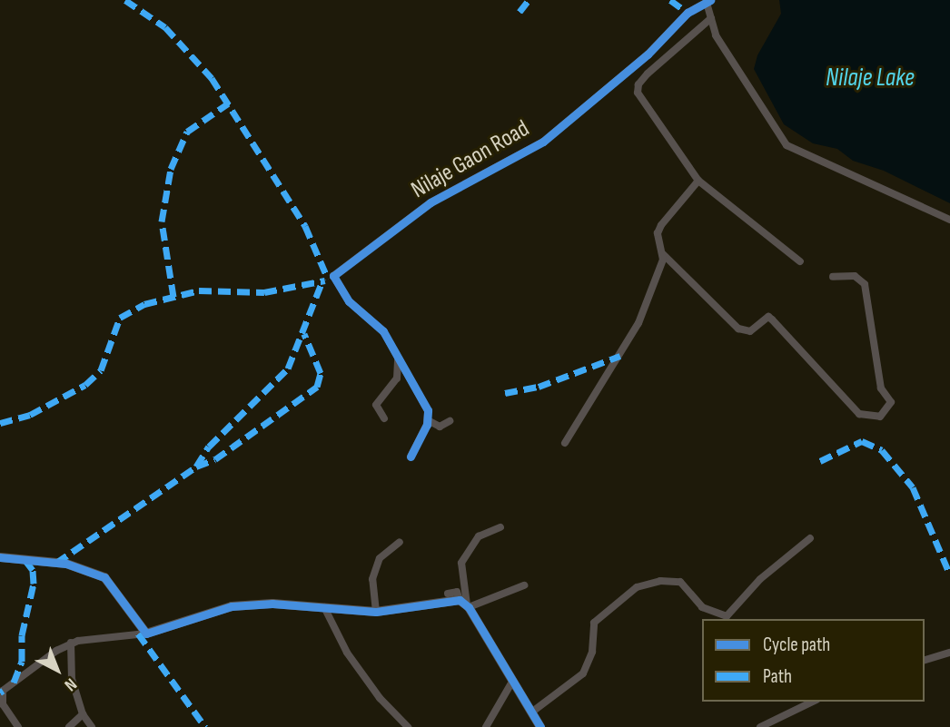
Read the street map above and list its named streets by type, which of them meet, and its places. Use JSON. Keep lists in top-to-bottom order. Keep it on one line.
{"streets":{"street":["Nilaje Gaon Road"]},"water":["Nilaje Lake"],"legend":["Cycle path","Path"],"north":"bottom right"}
